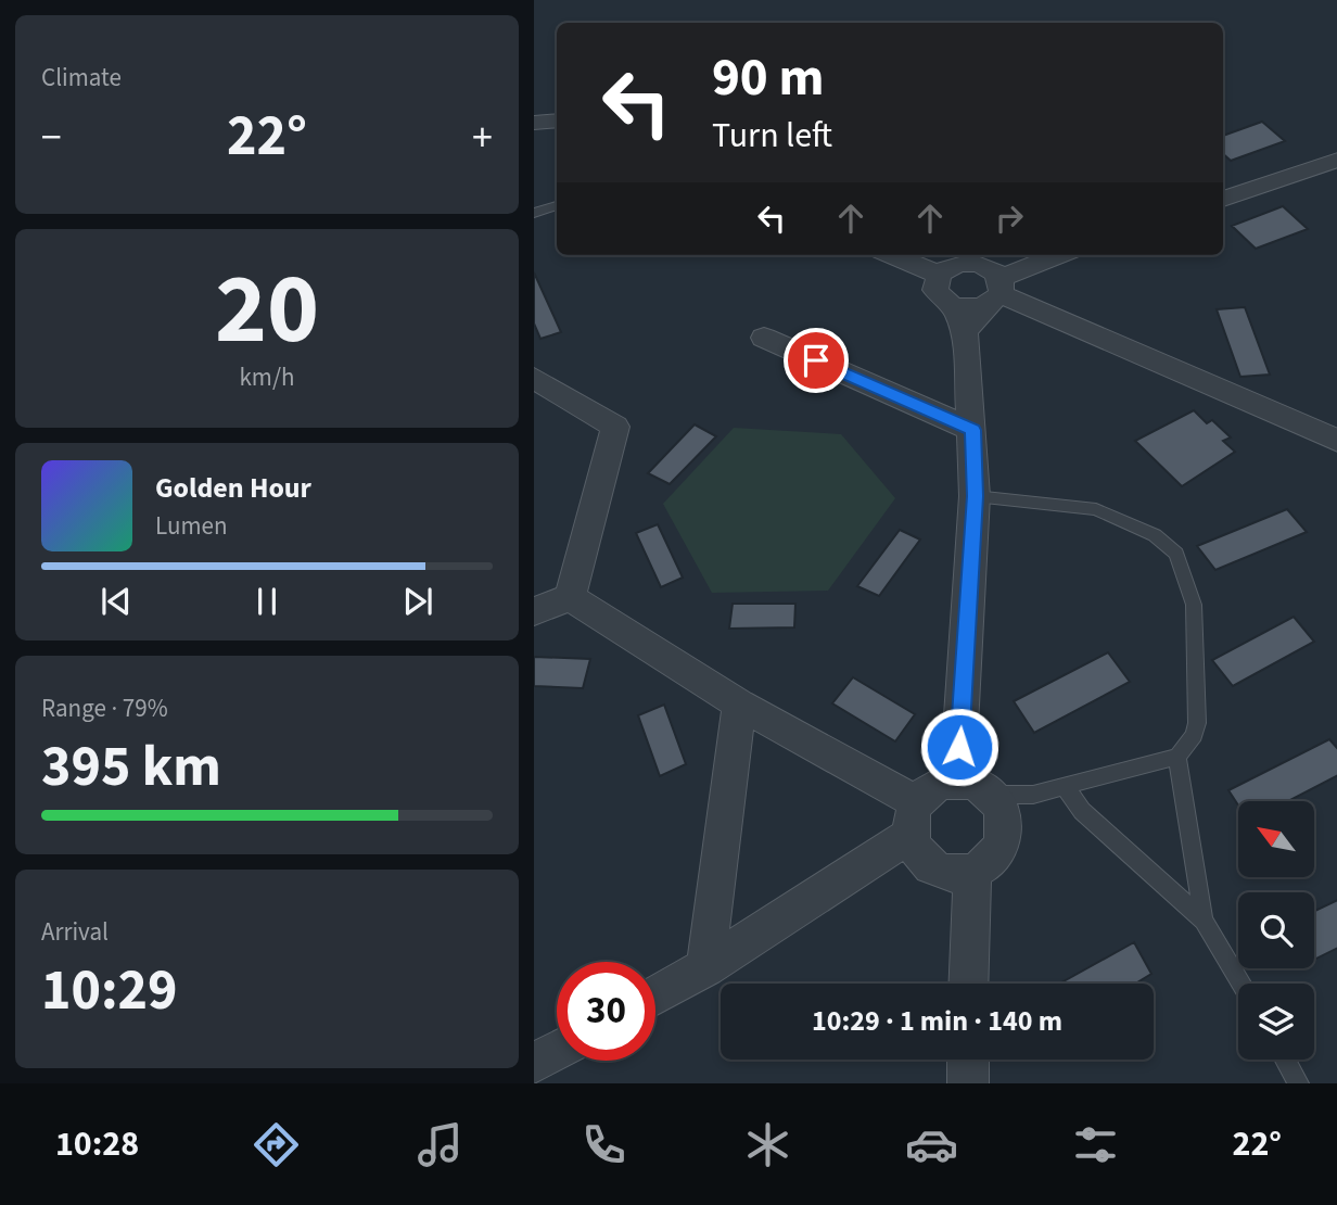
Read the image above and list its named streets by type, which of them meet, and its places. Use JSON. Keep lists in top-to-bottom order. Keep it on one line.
{"north":"top left","page":{"tile":["Climate",["20","km/h"],["Range · 79%","395 km"],["Arrival","10:29"]],"turn":["90 m","Turn left"],"heat":["−","22°","+"],"song":["Golden Hour","Lumen"],"limit":"30","trip":"10:29 · 1 min · 140 m","tabs":["10:28","22°"]}}
